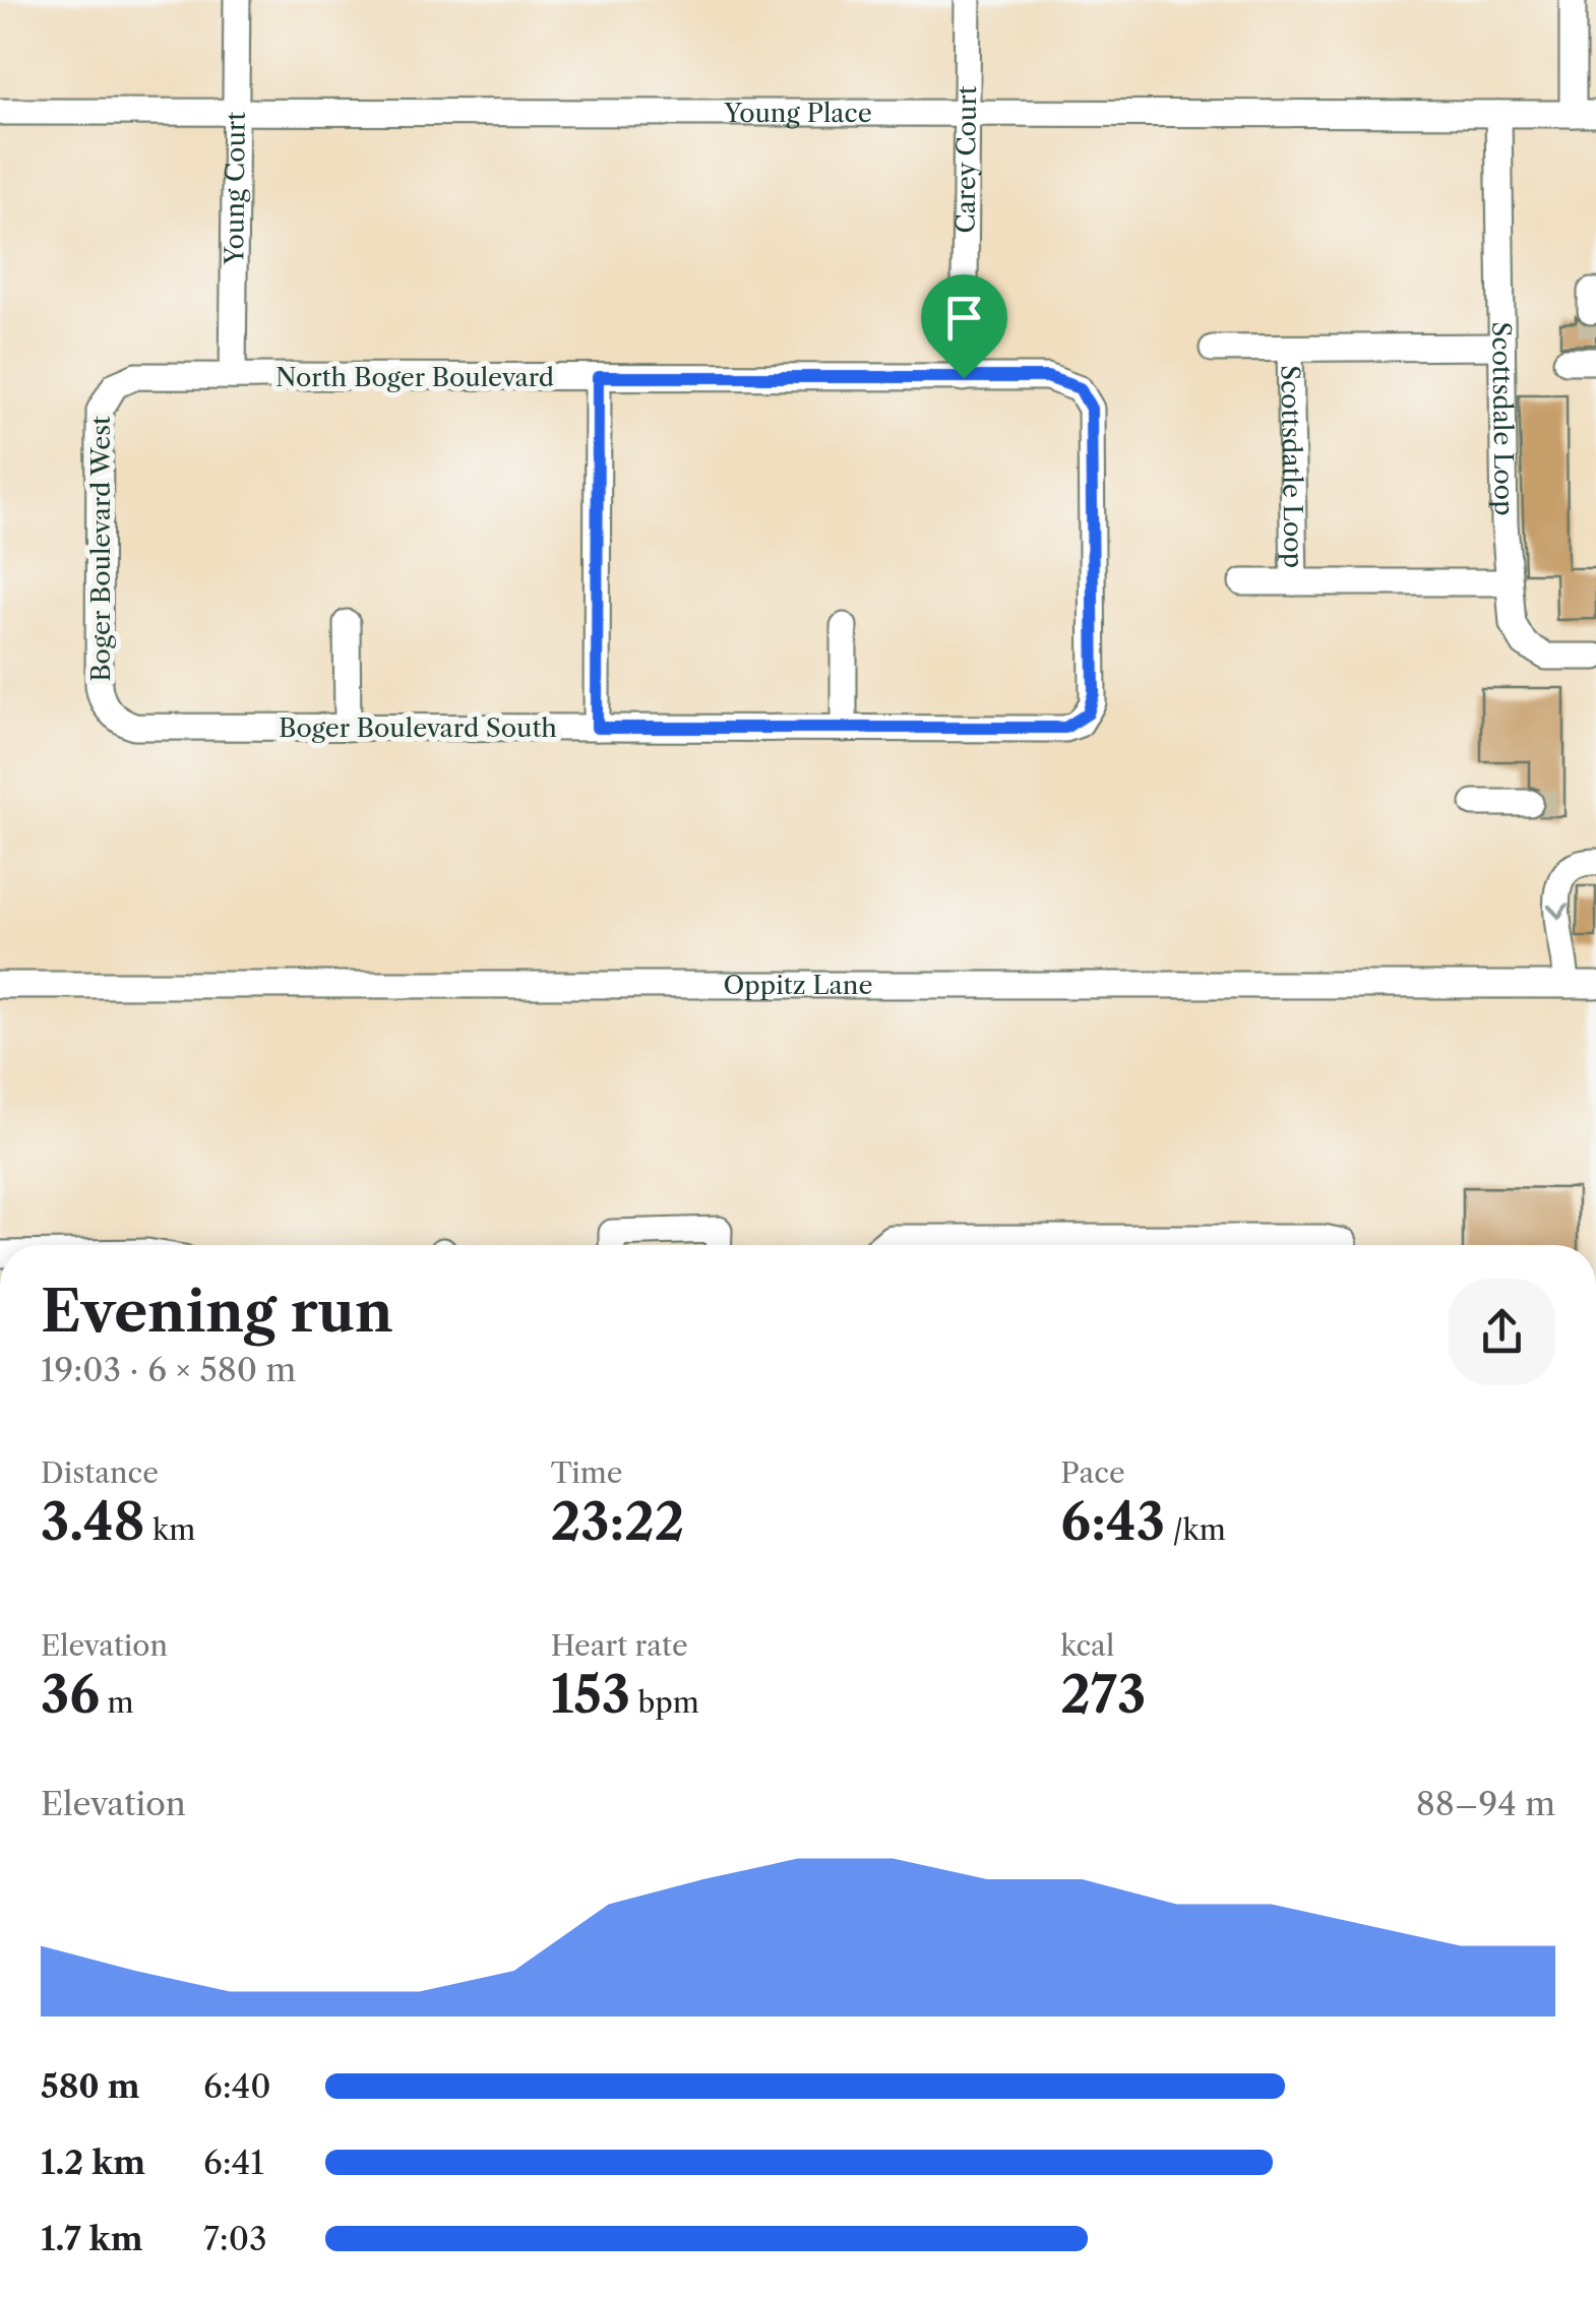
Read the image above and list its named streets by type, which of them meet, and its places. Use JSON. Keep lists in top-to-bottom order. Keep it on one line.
{"streets":{"street":["Young Place","Carey Court","Young Court","North Boger Boulevard","Scottsdale Loop","Scottsdatle Loop","Boger Boulevard West","Boger Boulevard South","Oppitz Lane"]},"crossings":[["Young Place","Carey Court"],["Young Place","Young Court"],["Young Place","Scottsdale Loop"],["Carey Court","North Boger Boulevard"],["Young Court","North Boger Boulevard"],["North Boger Boulevard","Boger Boulevard West"],["North Boger Boulevard","Boger Boulevard South"],["Boger Boulevard West","Boger Boulevard South"]],"page":{"heading":["Evening run","19:03 · 6 × 580 m"],"stats":[["Distance","3.48 km"],["Time","23:22"],["Pace","6:43 /km"],["Elevation","36 m"],["Heart rate","153 bpm"],["kcal","273"]],"chart":["Elevation","88–94 m"],"list":[{"name":"580 m","note":"6:40"},{"name":"1.2 km","note":"6:41"},{"name":"1.7 km","note":"7:03"}]}}
